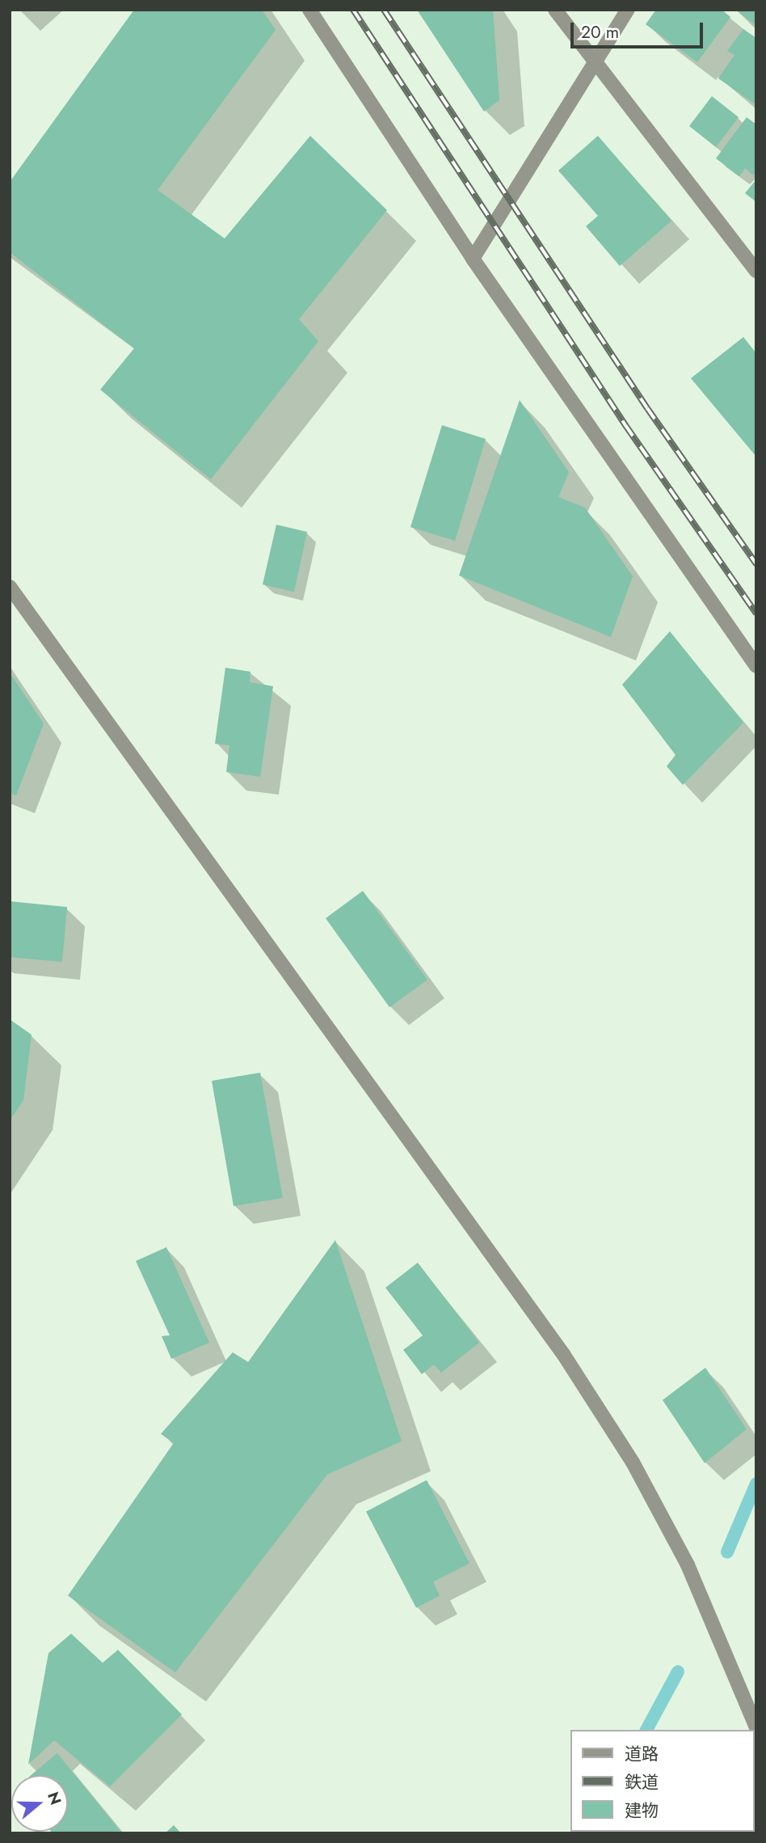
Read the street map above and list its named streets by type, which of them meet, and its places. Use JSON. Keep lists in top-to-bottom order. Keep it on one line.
{"legend":["道路","鉄道","建物"],"scale_bar":"20 m","north":"right"}
